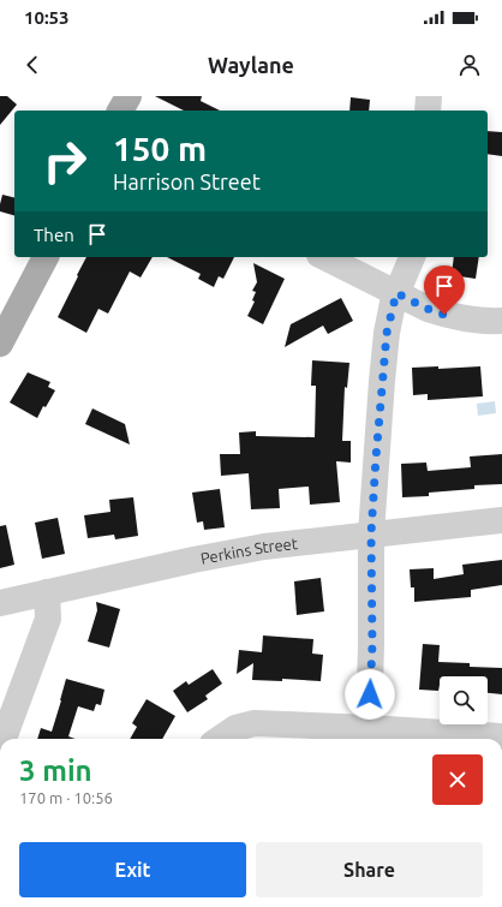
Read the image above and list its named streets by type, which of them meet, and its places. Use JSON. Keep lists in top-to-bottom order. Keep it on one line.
{"streets":{"street":["Perkins Street"]},"page":{"status":"10:53","header":"Waylane","turn":["150 m","Harrison Street"],"then":"Then","heading":["3 min","170 m · 10:56"],"buttons":["Exit","Share"]}}
